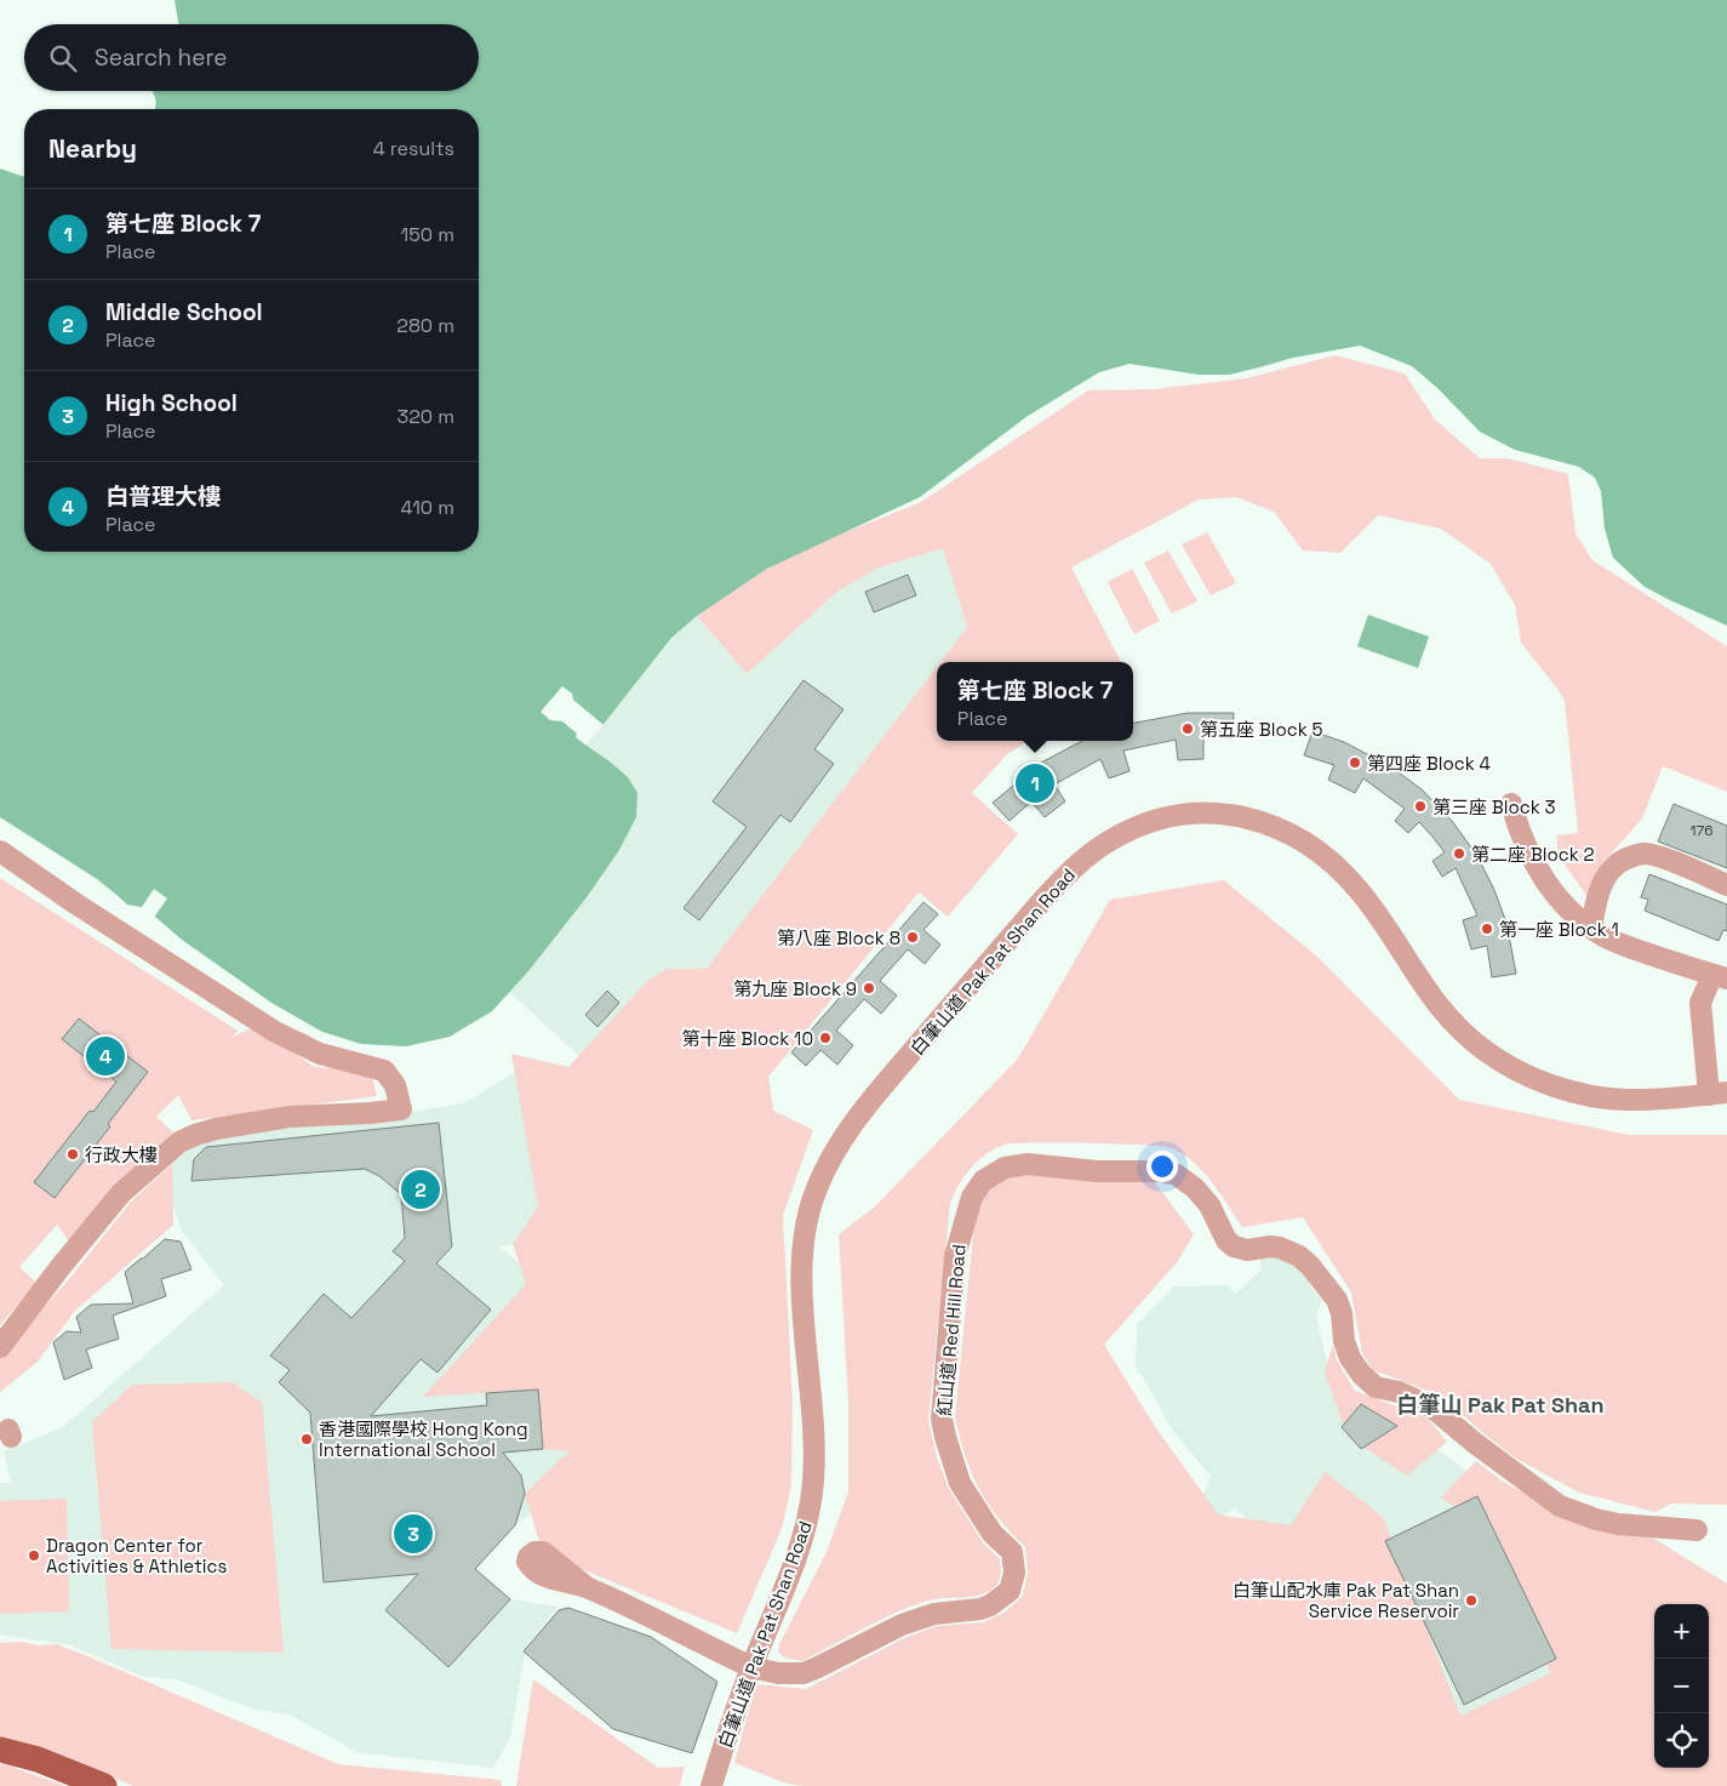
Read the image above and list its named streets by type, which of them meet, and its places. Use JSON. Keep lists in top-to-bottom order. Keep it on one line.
{"streets":{"street":["白筆山道 Pak Pat Shan Road","紅山道 Red Hill Road"]},"crossings":[["白筆山道 Pak Pat Shan Road","紅山道 Red Hill Road"]],"districts":["白筆山 Pak Pat Shan"],"places":["第五座 Block 5","第四座 Block 4","第三座 Block 3","第二座 Block 2","第一座 Block 1","第八座 Block 8","第九座 Block 9","第十座 Block 10","行政大樓","香港國際學校 Hong Kong International School","Dragon Center for Activities & Athletics","白筆山配水庫 Pak Pat Shan Service Reservoir"],"house_numbers":["176"],"page":{"search":"Search here","heading":["Nearby","4 results"],"list":[{"mark":"1","name":"第七座 Block 7","note":"Place","value":"150 m"},{"mark":"2","name":"Middle School","note":"Place","value":"280 m"},{"mark":"3","name":"High School","note":"Place","value":"320 m"},{"mark":"4","name":"白普理大樓","note":"Place","value":"410 m"}],"popup":["第七座 Block 7","Place"],"pins":["1","4","2","3"],"map_buttons":["+","−"]}}
